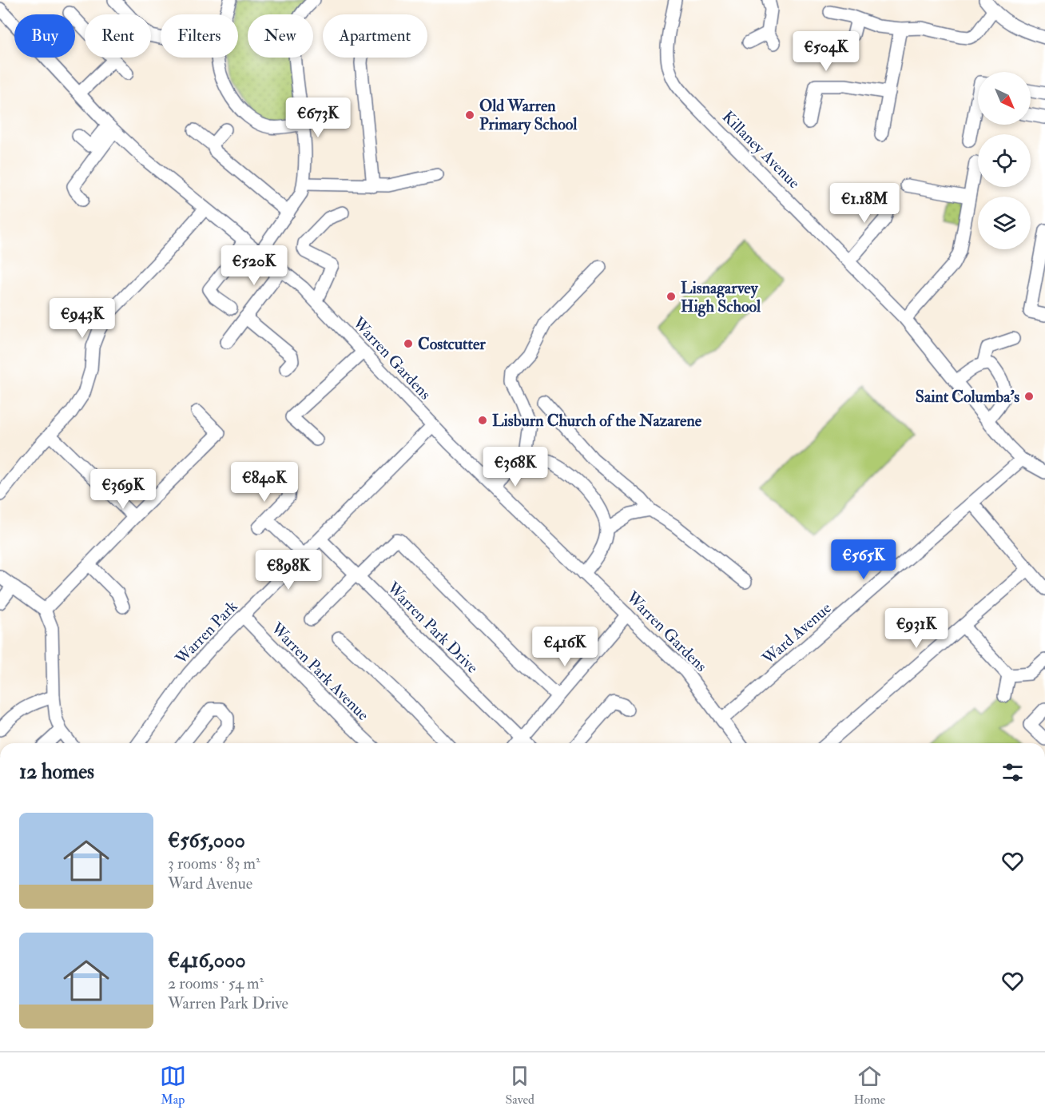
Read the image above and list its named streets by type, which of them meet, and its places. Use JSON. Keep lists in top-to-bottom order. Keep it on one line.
{"streets":{"street":["Killaney Avenue","Warren Gardens","Warren Park Drive","Warren Park","Ward Avenue","Warren Park Avenue"]},"crossings":[["Killaney Avenue","Ward Avenue"],["Warren Gardens","Warren Park"],["Warren Gardens","Ward Avenue"],["Warren Park Drive","Warren Park"],["Warren Park","Warren Park Avenue"]],"places":["Old Warren Primary School","Lisnagarvey High School","Costcutter","Saint Columba's","Lisburn Church of the Nazarene"],"north":"bottom right","page":{"chip":["Buy","Rent","Filters","New","Apartment"],"price":["€504K","€673K","€1.18M","€520K","€943K","€368K","€840K","€369K","€565K","€898K","€931K","€416K"],"heading":"12 homes","list":[{"name":"€565,000","note":"3 rooms · 83 m² · Ward Avenue"},{"name":"€416,000","note":"2 rooms · 54 m² · Warren Park Drive"}],"tabs":["Map","Saved","Home"]}}
